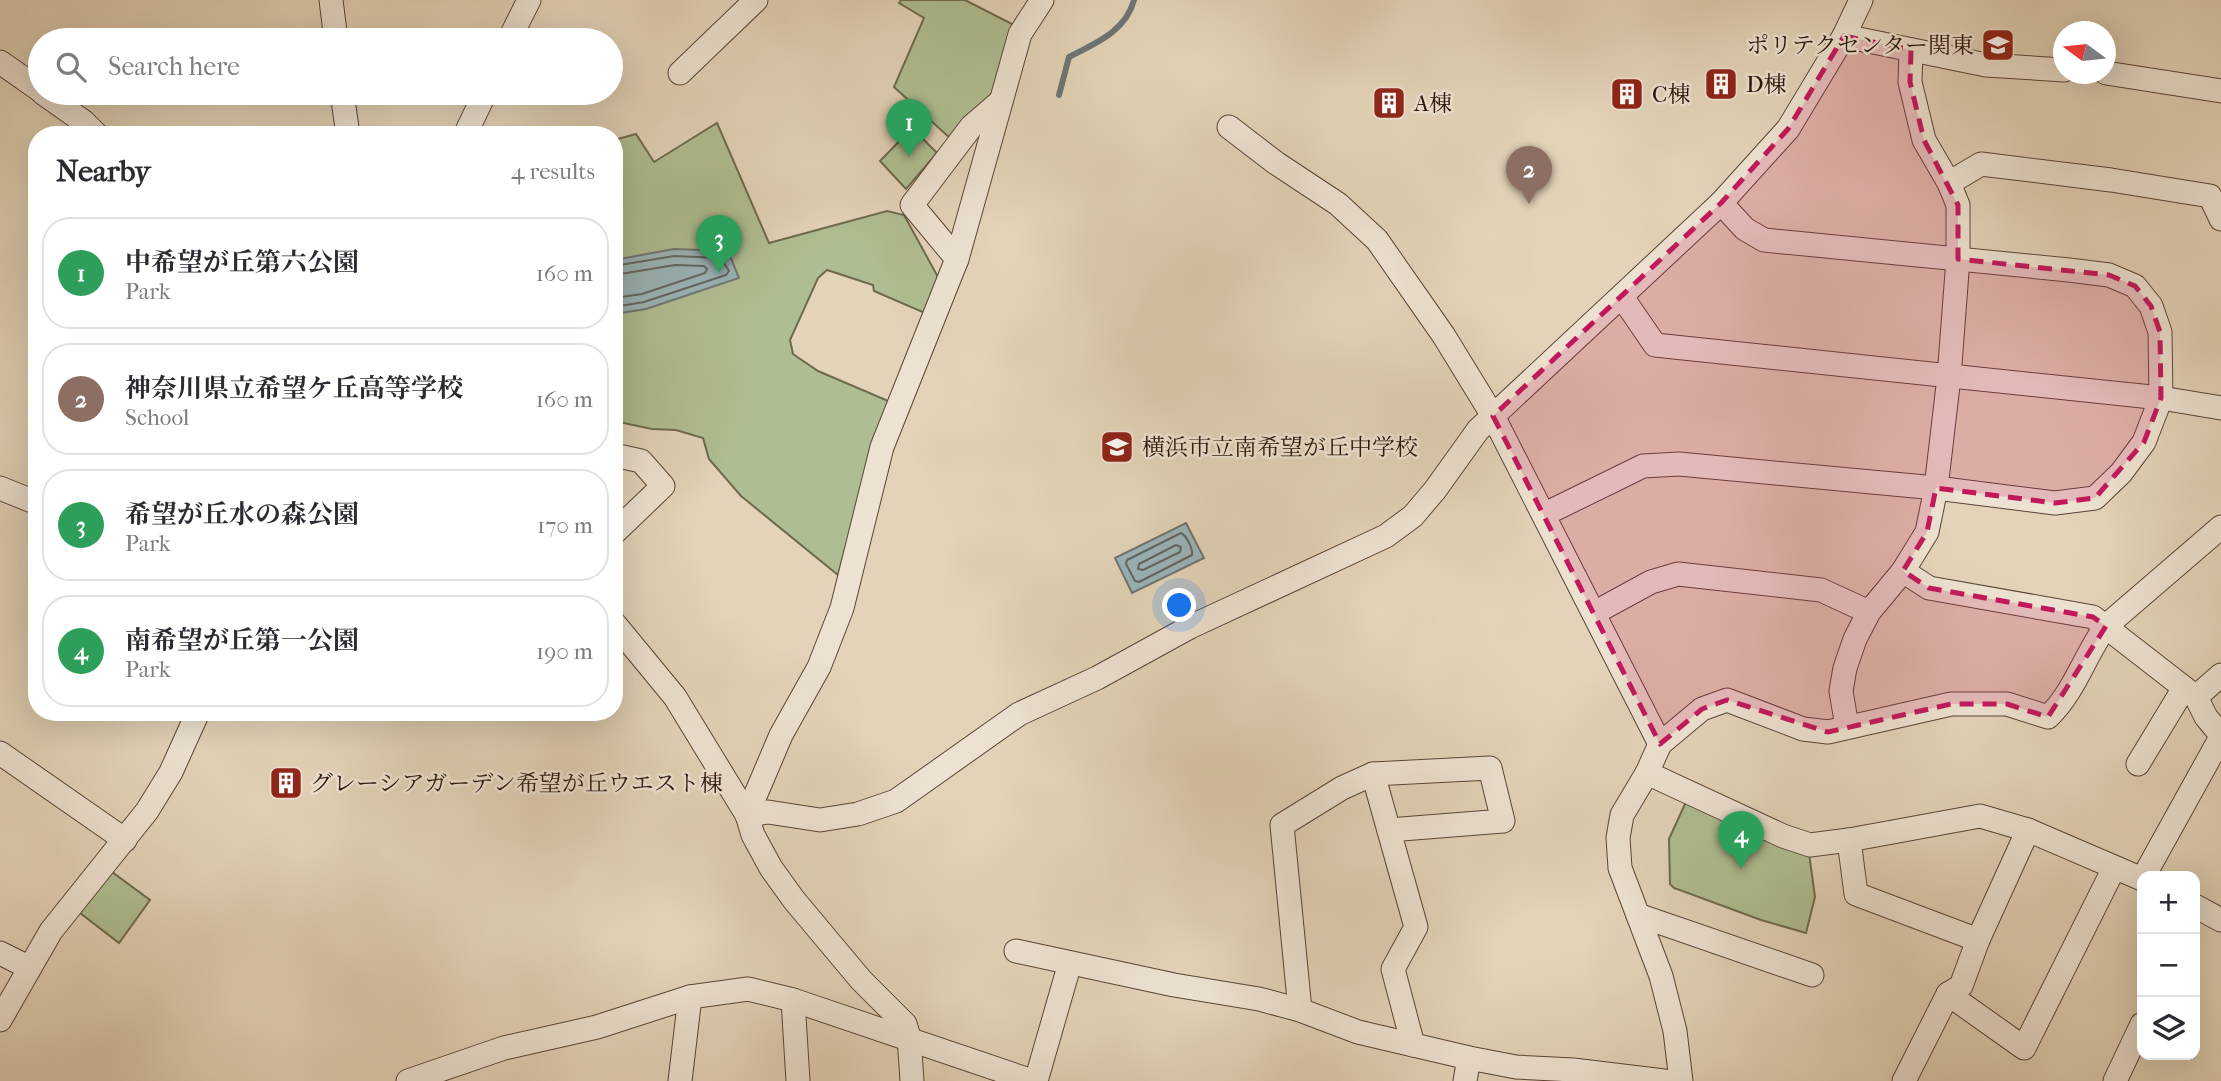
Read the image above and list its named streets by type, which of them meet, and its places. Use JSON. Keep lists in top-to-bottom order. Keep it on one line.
{"places":{"school or university":["ポリテクセンター関東","横浜市立南希望が丘中学校"],"building":["D棟","C棟","A棟","グレーシアガーデン希望が丘ウエスト棟"]},"north":"left","page":{"search":"Search here","pins":["1","2","3","4"],"heading":["Nearby","4 results"],"list":[{"mark":"1","name":"中希望が丘第六公園","note":"Park","value":"160 m"},{"mark":"2","name":"神奈川県立希望ケ丘高等学校","note":"School","value":"160 m"},{"mark":"3","name":"希望が丘水の森公園","note":"Park","value":"170 m"},{"mark":"4","name":"南希望が丘第一公園","note":"Park","value":"190 m"}],"map_buttons":["+","−"]}}
